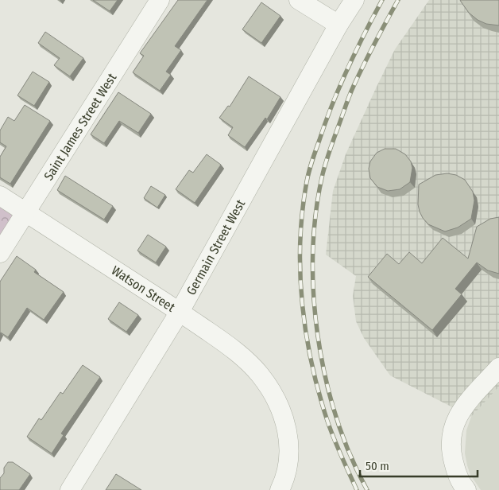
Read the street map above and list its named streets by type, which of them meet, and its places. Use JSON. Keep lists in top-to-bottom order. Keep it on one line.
{"streets":{"street":["Saint James Street West","Germain Street West","Watson Street"]},"crossings":[["Saint James Street West","Watson Street"],["Germain Street West","Watson Street"]],"scale_bar":"50 m"}
